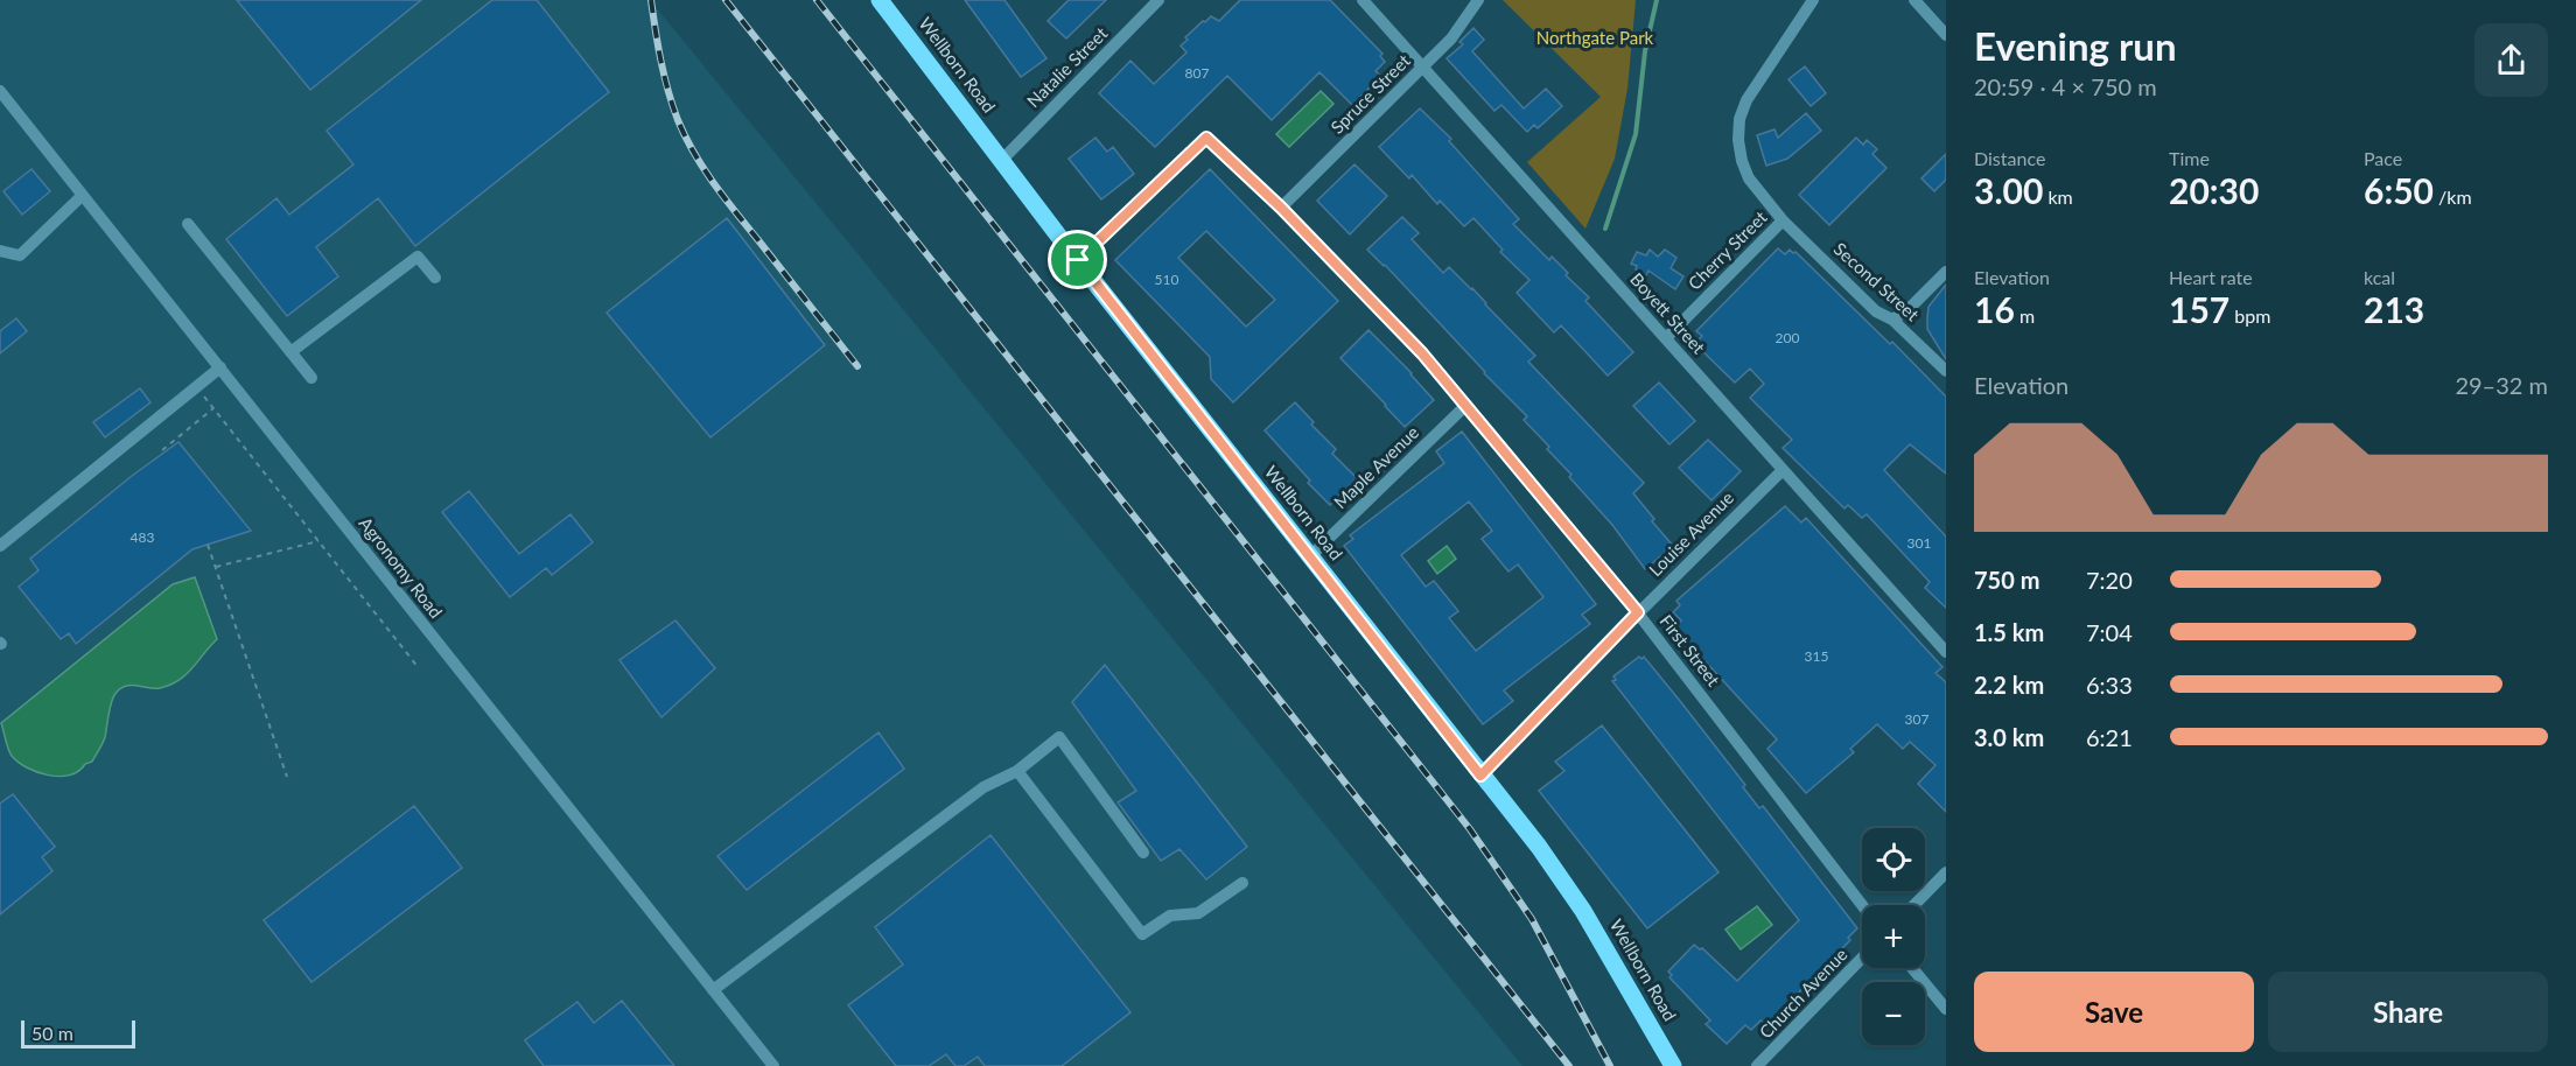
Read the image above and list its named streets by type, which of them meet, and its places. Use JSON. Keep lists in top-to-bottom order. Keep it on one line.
{"streets":{"main road":["Wellborn Road"],"street":["Natalie Street","Spruce Street","Cherry Street","Second Street","Boyett Street","Maple Avenue","Louise Avenue","Agronomy Road","First Street","Church Avenue"]},"crossings":[["Wellborn Road","Natalie Street"],["Wellborn Road","Maple Avenue"],["Wellborn Road","Louise Avenue"],["Wellborn Road","First Street"],["Spruce Street","Boyett Street"],["Spruce Street","First Street"],["Cherry Street","Second Street"],["Cherry Street","Boyett Street"],["Boyett Street","Louise Avenue"],["Maple Avenue","First Street"],["Louise Avenue","First Street"]],"parks":["Northgate Park"],"house_numbers":["807","510","200","483","301","315","307"],"scale_bar":"50 m","page":{"heading":["Evening run","20:59 · 4 × 750 m"],"stats":[["Distance","3.00 km"],["Time","20:30"],["Pace","6:50 /km"],["Elevation","16 m"],["Heart rate","157 bpm"],["kcal","213"]],"chart":["Elevation","29–32 m"],"list":[{"name":"750 m","note":"7:20"},{"name":"1.5 km","note":"7:04"},{"name":"2.2 km","note":"6:33"},{"name":"3.0 km","note":"6:21"}],"map_buttons":["+","−"],"buttons":["Save","Share"],"scale":"50 m"}}
